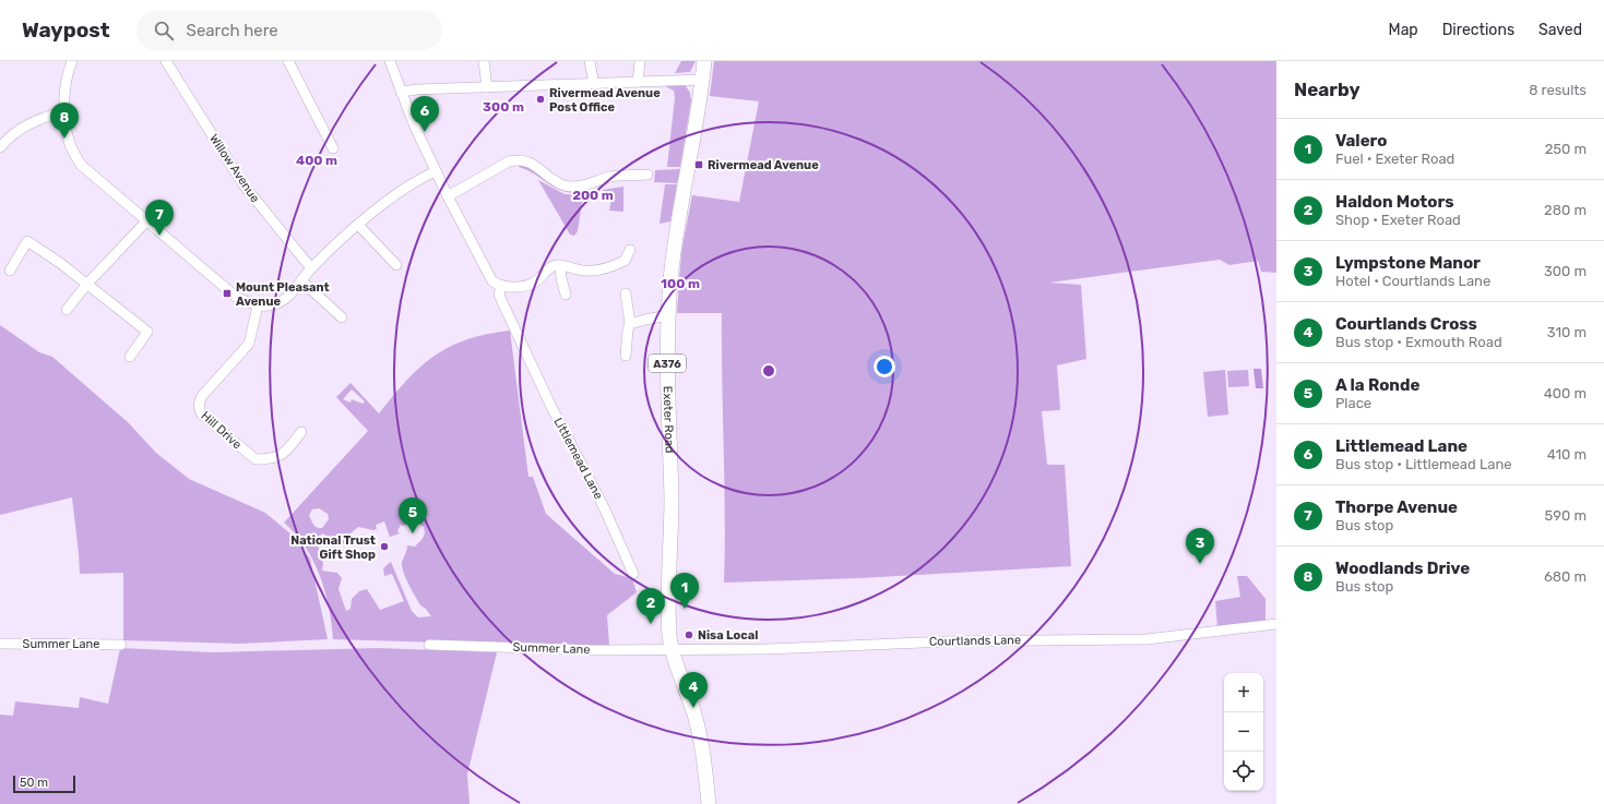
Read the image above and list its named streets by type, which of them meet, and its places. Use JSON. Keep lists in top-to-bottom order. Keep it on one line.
{"streets":{"highway":["A376","Exeter Road"],"street":["Willow Avenue","Hill Drive","Littlemead Lane","Courtlands Lane","Summer Lane"]},"crossings":[["A376","Exeter Road"],["A376","Courtlands Lane"],["A376","Summer Lane"],["Exeter Road","Courtlands Lane"],["Exeter Road","Summer Lane"],["Courtlands Lane","Summer Lane"]],"places":{"other":["Rivermead Avenue Post Office","National Trust Gift Shop","Nisa Local"],"transit":["Rivermead Avenue","Mount Pleasant Avenue"]},"scale_bar":"50 m","page":{"header":"Waypost","search":"Search here","nav":["Map","Directions","Saved"],"heading":["Nearby","8 results"],"pins":["6","8","7","5","3","1","2","4"],"list":[{"mark":"1","name":"Valero","note":"Fuel · Exeter Road","value":"250 m"},{"mark":"2","name":"Haldon Motors","note":"Shop · Exeter Road","value":"280 m"},{"mark":"3","name":"Lympstone Manor","note":"Hotel · Courtlands Lane","value":"300 m"},{"mark":"4","name":"Courtlands Cross","note":"Bus stop · Exmouth Road","value":"310 m"},{"mark":"5","name":"A la Ronde","note":"Place","value":"400 m"},{"mark":"6","name":"Littlemead Lane","note":"Bus stop · Littlemead Lane","value":"410 m"},{"mark":"7","name":"Thorpe Avenue","note":"Bus stop","value":"590 m"},{"mark":"8","name":"Woodlands Drive","note":"Bus stop","value":"680 m"}],"map_buttons":["+","−"],"scale":"50 m"},"rings":["300 m","400 m","200 m","100 m"]}
